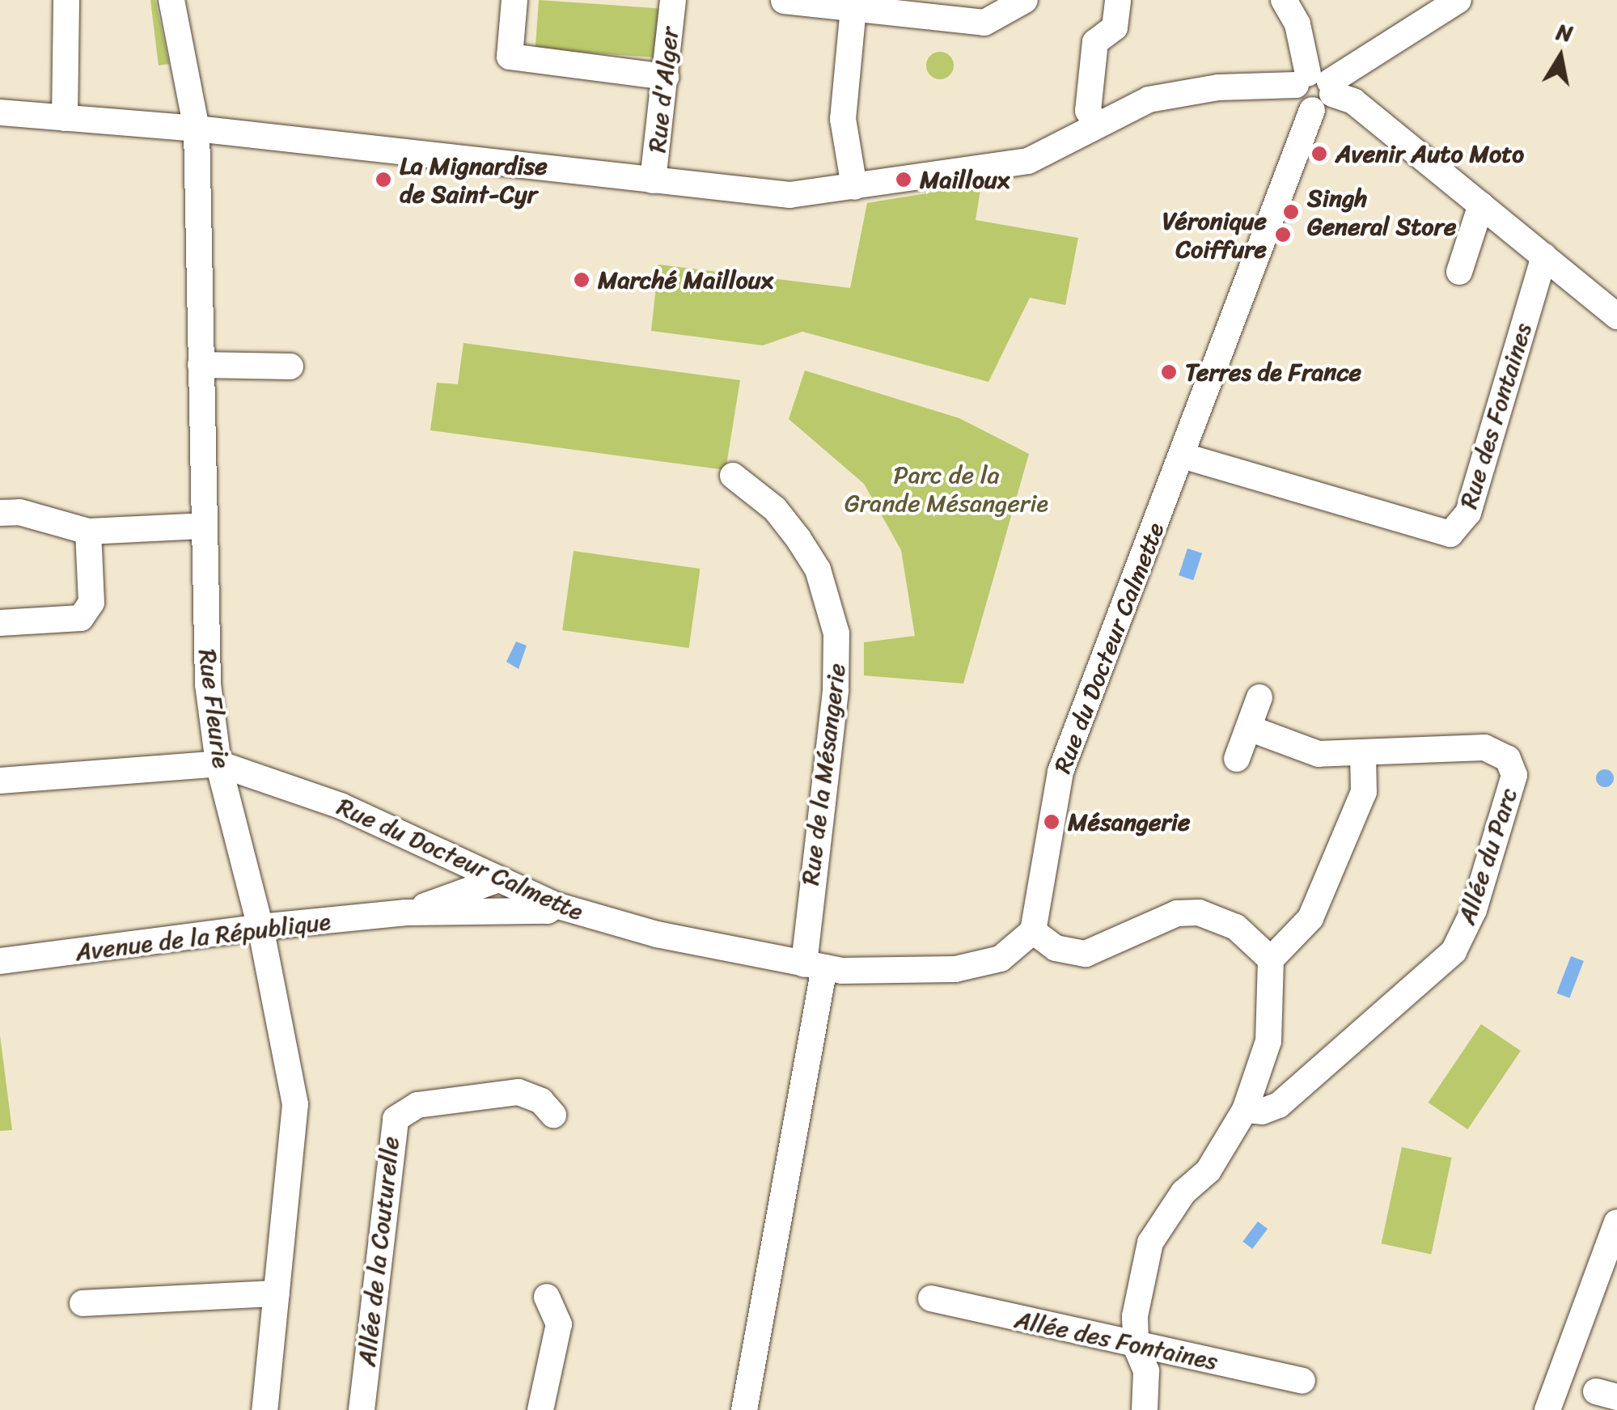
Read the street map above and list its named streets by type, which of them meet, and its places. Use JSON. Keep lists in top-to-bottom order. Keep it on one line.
{"streets":{"street":["Rue d'Alger","Rue des Fontaines","Rue du Docteur Calmette","Rue Fleurie","Rue de la Mésangerie","Allée du Parc","Avenue de la République","Allée de la Couturelle","Allée des Fontaines"]},"crossings":[["Rue des Fontaines","Rue du Docteur Calmette"],["Rue du Docteur Calmette","Rue Fleurie"],["Rue du Docteur Calmette","Rue de la Mésangerie"],["Rue du Docteur Calmette","Avenue de la République"],["Rue Fleurie","Avenue de la République"]],"parks":["Parc de la Grande Mésangerie"],"places":["Avenir Auto Moto","La Mignardise de Saint-Cyr","Mailloux","Singh General Store","Véronique Coiffure","Marché Mailloux","Terres de France","Mésangerie"],"north":"top"}
